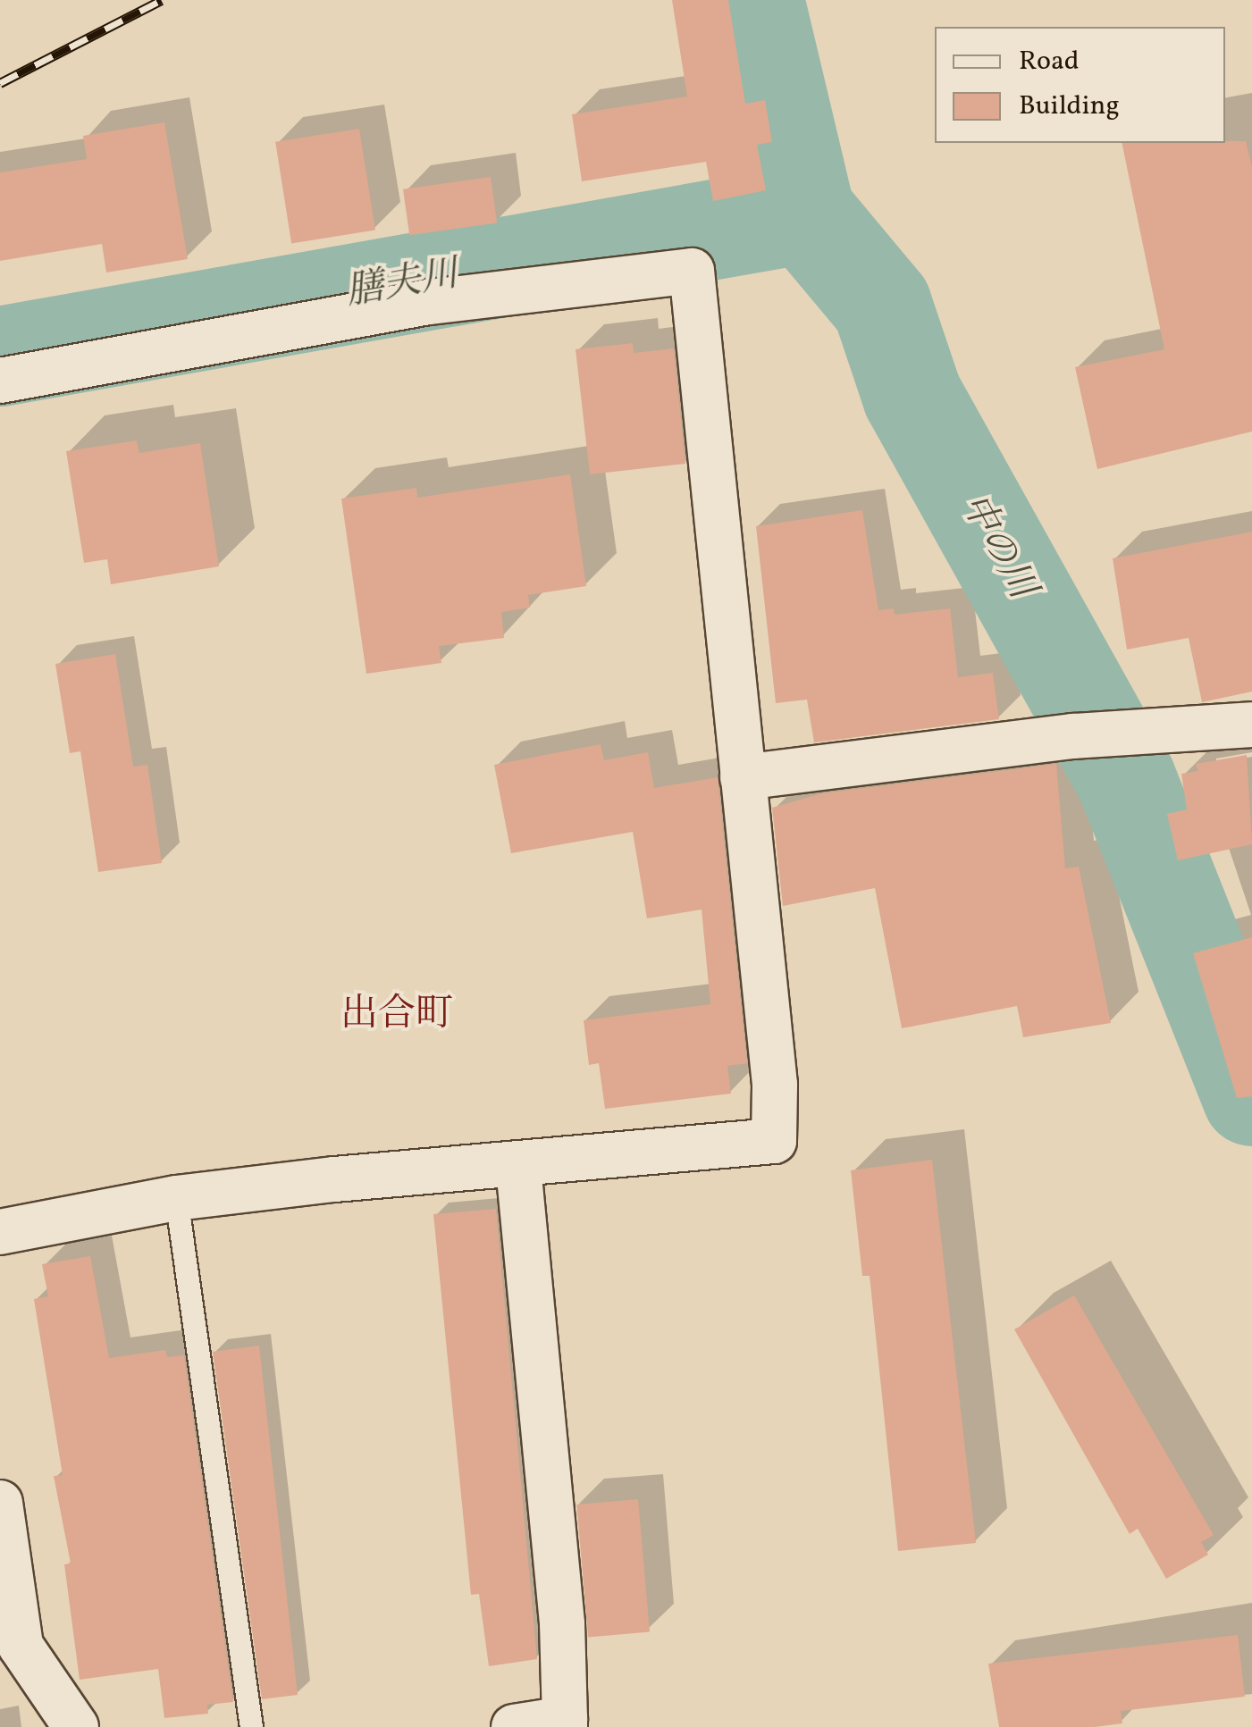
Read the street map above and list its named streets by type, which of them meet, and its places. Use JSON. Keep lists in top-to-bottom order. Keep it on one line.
{"districts":["出合町"],"water":["膳夫川","中の川"],"legend":["Road","Building"]}
